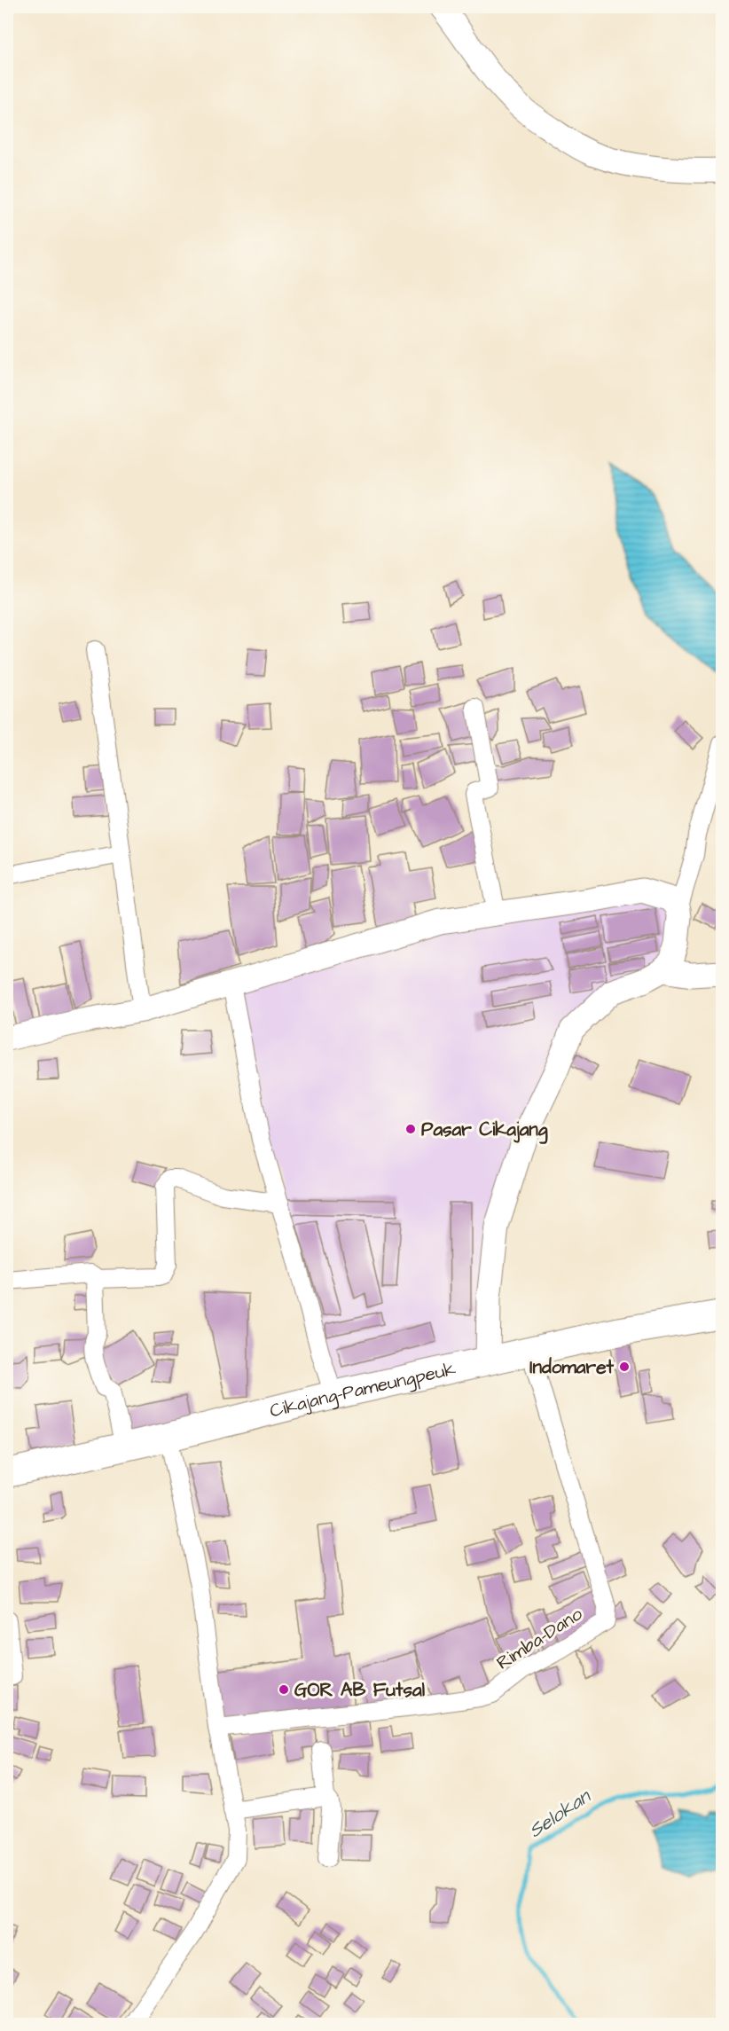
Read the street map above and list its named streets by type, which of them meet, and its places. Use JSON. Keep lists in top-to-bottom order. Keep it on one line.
{"streets":{"main road":["Cikajang-Pameungpeuk"],"street":["Rimba-Dano"]},"crossings":[["Cikajang-Pameungpeuk","Rimba-Dano"]],"water":["Selokan"],"places":["Pasar Cikajang","Indomaret","GOR AB Futsal"]}
